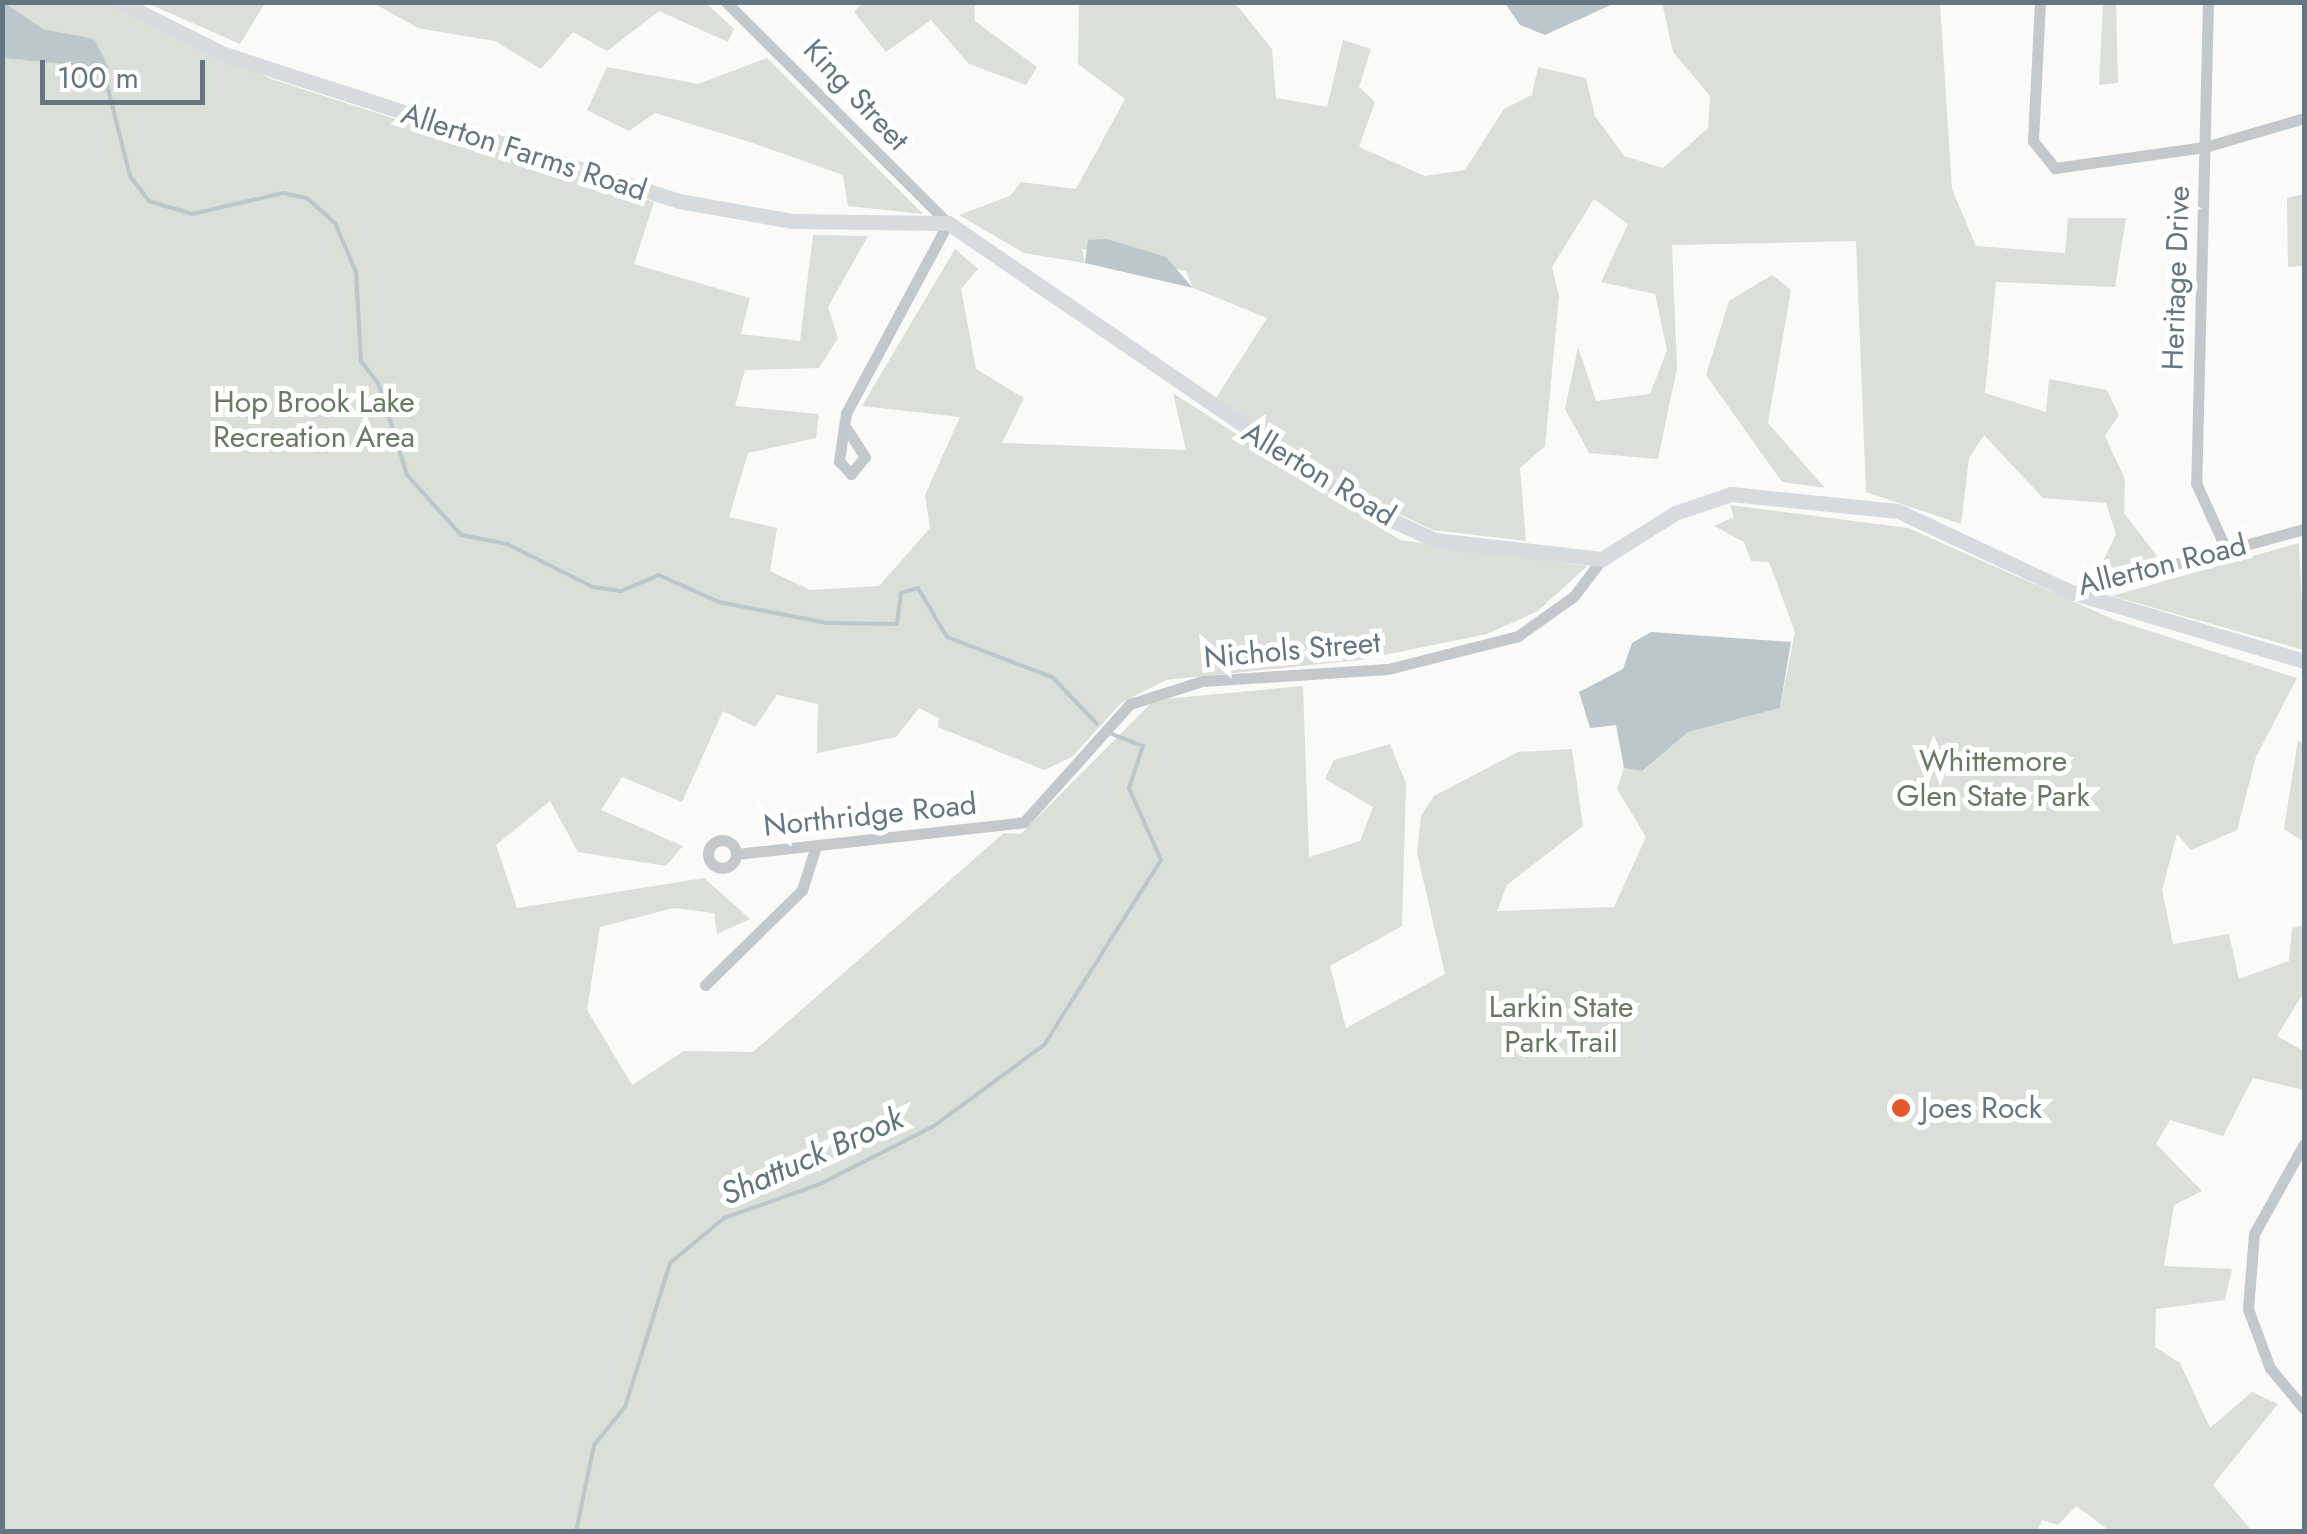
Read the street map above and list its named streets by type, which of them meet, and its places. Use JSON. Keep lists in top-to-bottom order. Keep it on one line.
{"streets":{"street":["King Street","Allerton Farms Road","Heritage Drive","Allerton Road","Nichols Street","Northridge Road"]},"crossings":[["King Street","Allerton Farms Road"],["King Street","Allerton Road"],["Allerton Farms Road","Allerton Road"],["Heritage Drive","Allerton Road"],["Allerton Road","Nichols Street"],["Nichols Street","Northridge Road"]],"water":["Shattuck Brook"],"parks":["Hop Brook Lake Recreation Area","Whittemore Glen State Park","Larkin State Park Trail"],"places":["Joes Rock"],"scale_bar":"100 m"}
